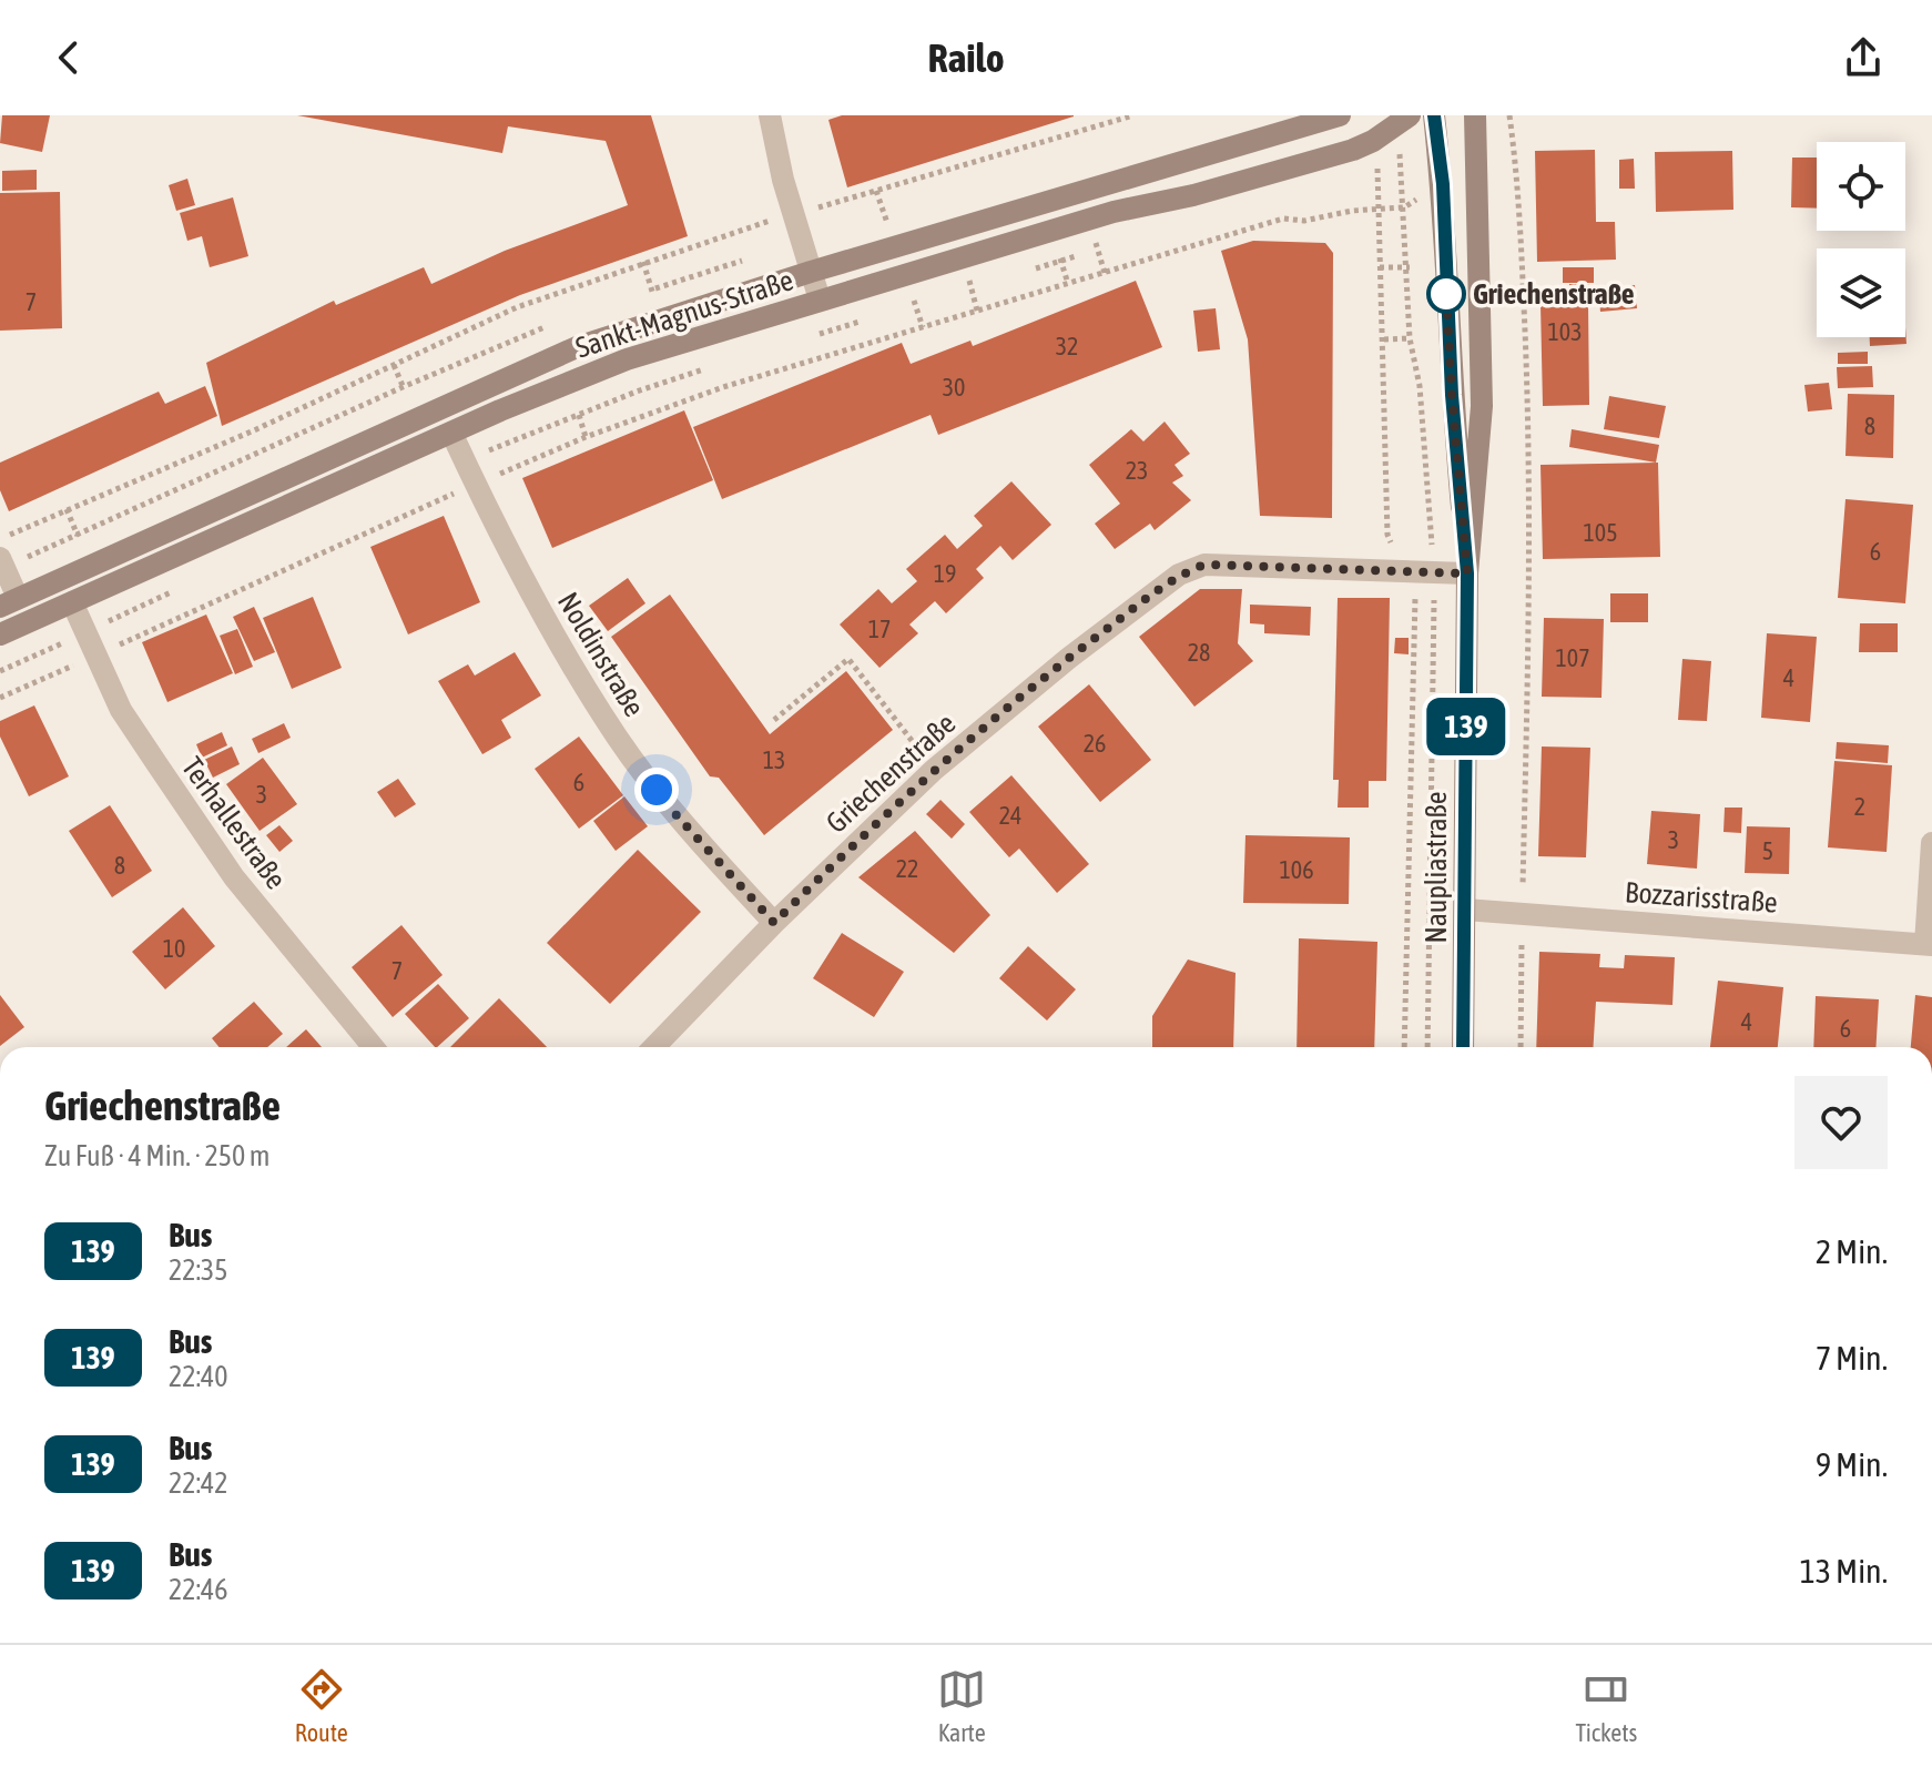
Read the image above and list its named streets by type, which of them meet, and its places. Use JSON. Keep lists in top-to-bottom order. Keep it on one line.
{"streets":{"street":["Sankt-Magnus-Straße","Noldinstraße","Griechenstraße","Terhallestraße","Naupliastraße","Bozzarisstraße"]},"crossings":[["Sankt-Magnus-Straße","Noldinstraße"],["Sankt-Magnus-Straße","Terhallestraße"],["Noldinstraße","Griechenstraße"],["Griechenstraße","Naupliastraße"],["Naupliastraße","Bozzarisstraße"]],"places":["Griechenstraße"],"lines":["bus line 139"],"house_numbers":["7","103","32","30","8","23","105","6","19","17","28","107","4","26","13","6","3","2","24","3","5","8","22","106","10","7","4","6"],"page":{"header":"Railo","on_map":"139","heading":["Griechenstraße","Zu Fuß · 4 Min. · 250 m"],"list":[{"mark":"139","name":"Bus","note":"22:35","value":"2 Min."},{"mark":"139","name":"Bus","note":"22:40","value":"7 Min."},{"mark":"139","name":"Bus","note":"22:42","value":"9 Min."},{"mark":"139","name":"Bus","note":"22:46","value":"13 Min."}],"tabs":["Route","Karte","Tickets"]}}
